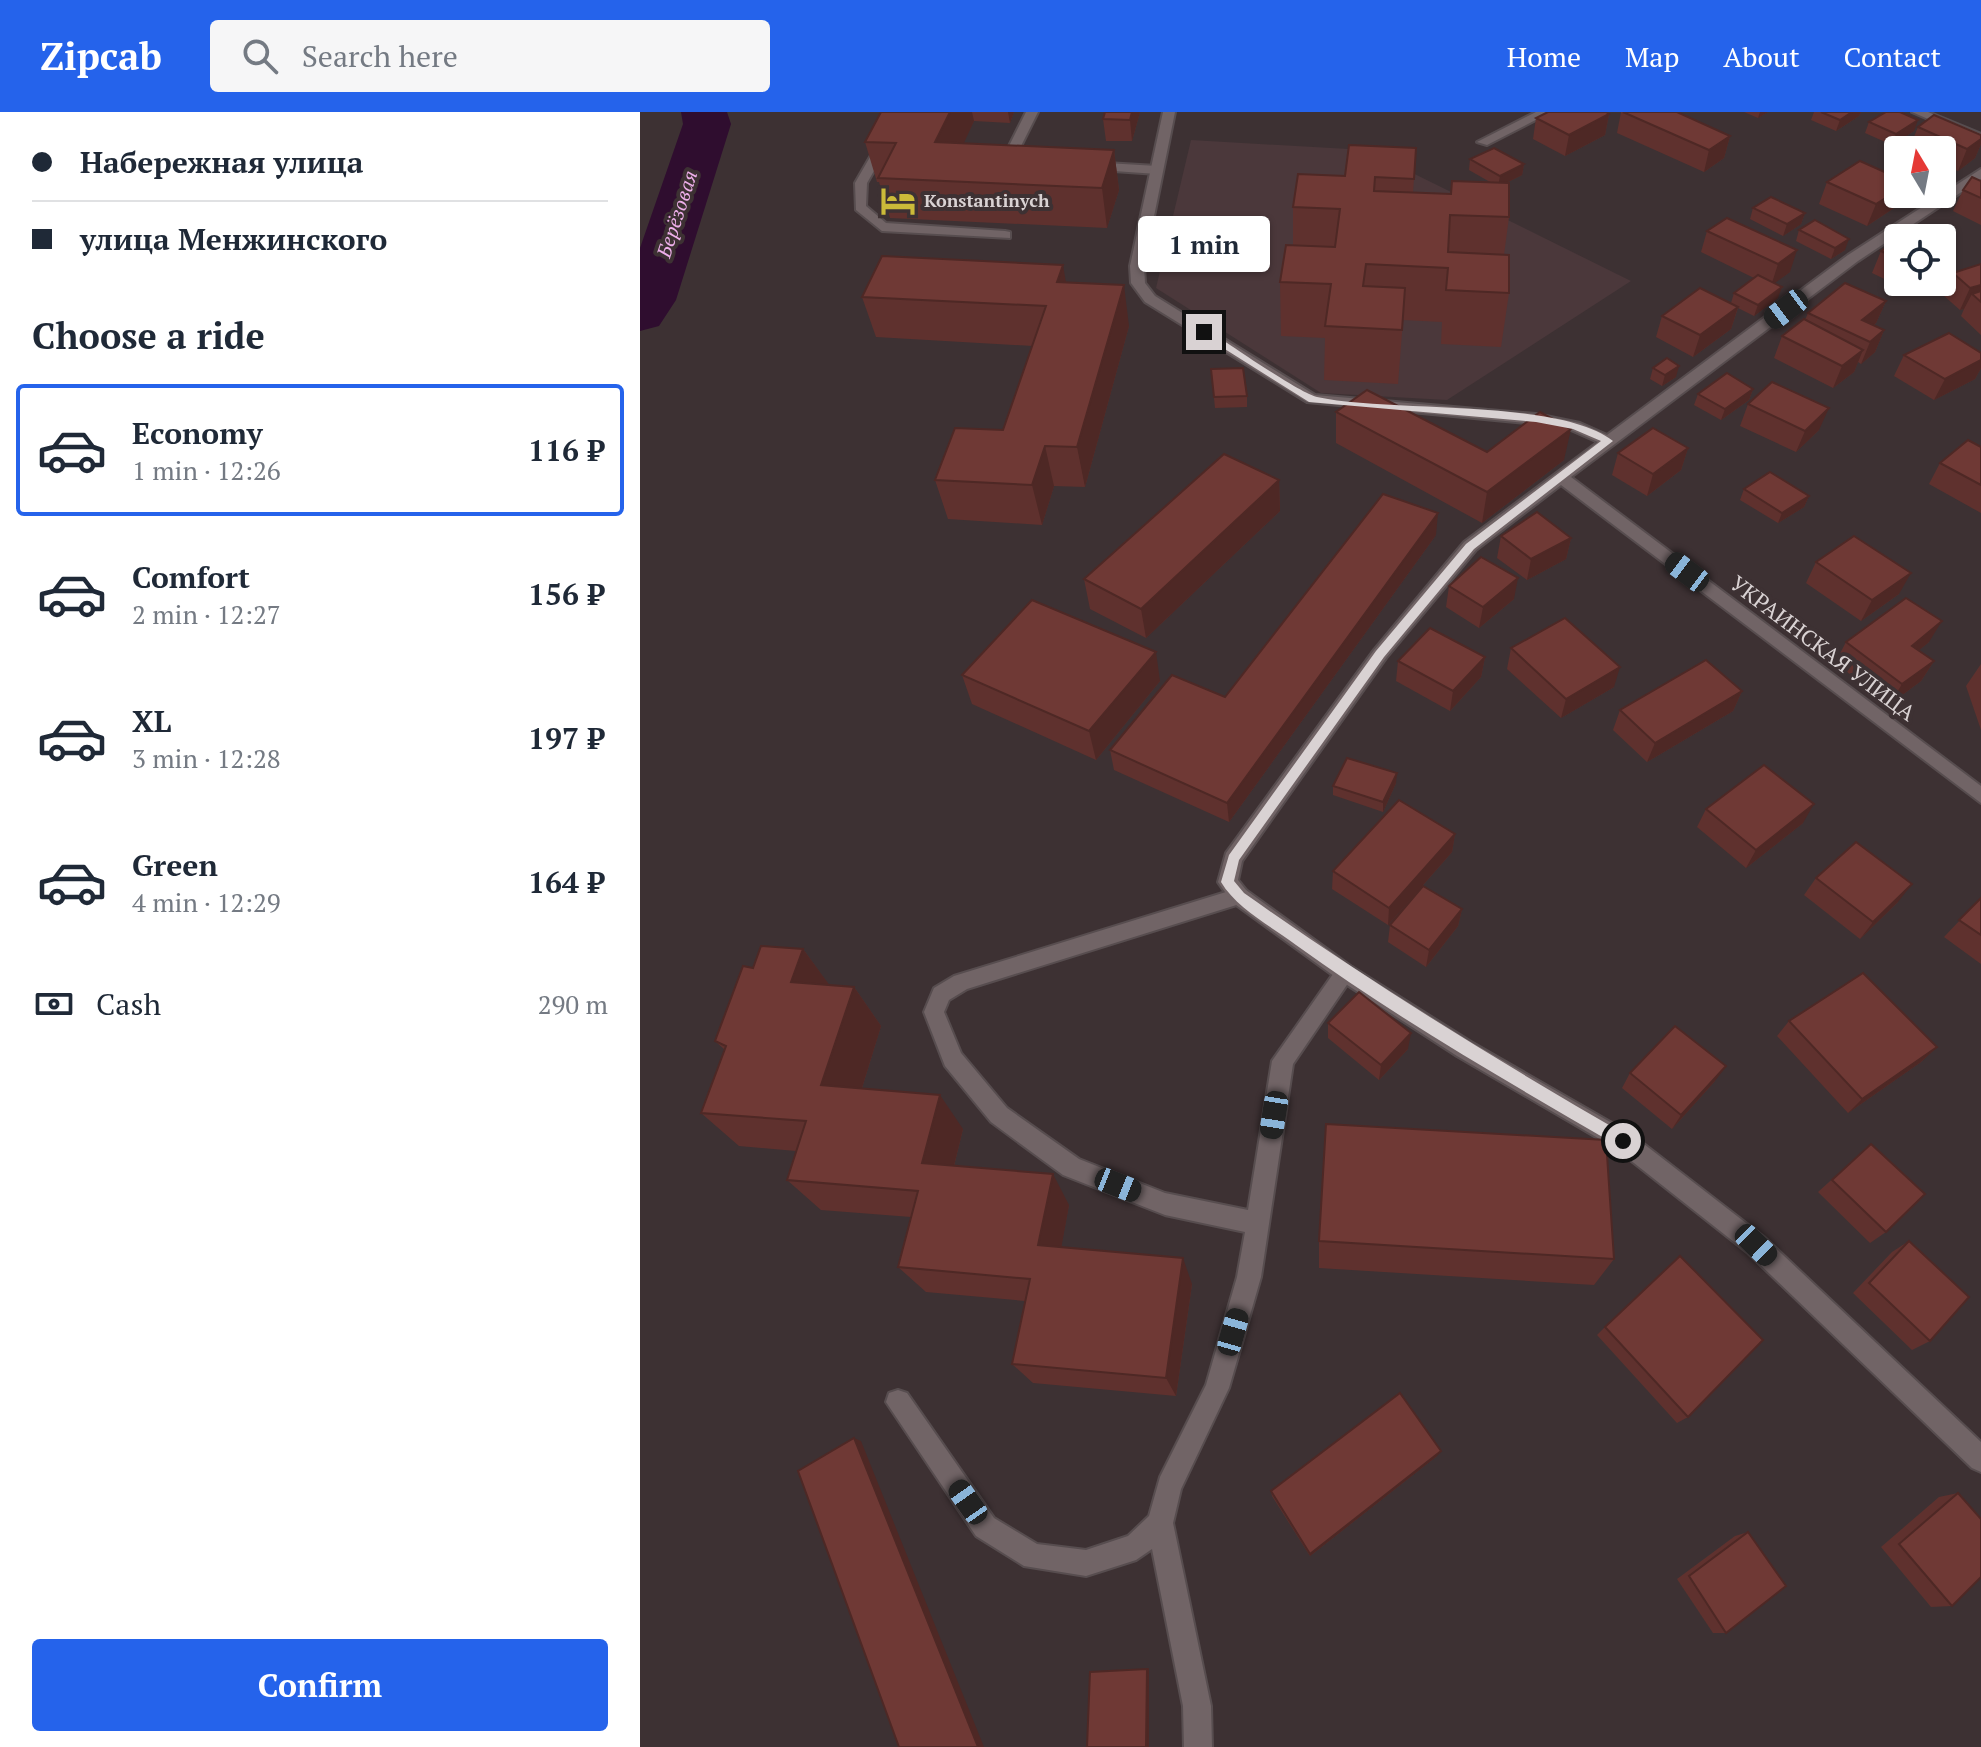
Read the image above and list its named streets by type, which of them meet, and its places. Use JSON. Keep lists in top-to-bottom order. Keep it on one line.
{"streets":{"street":["УКРАИНСКАЯ УЛИЦА"]},"water":["Берёзовая"],"places":{"hotel":["Konstantinych"]},"north":"top","page":{"header":"Zipcab","search":"Search here","nav":["Home","Map","About","Contact"],"banner":["Набережная улица","улица Менжинского"],"bubble":"1 min","heading":"Choose a ride","list":[{"name":"Economy","note":"1 min · 12:26","value":"116 ₽"},{"name":"Comfort","note":"2 min · 12:27","value":"156 ₽"},{"name":"XL","note":"3 min · 12:28","value":"197 ₽"},{"name":"Green","note":"4 min · 12:29","value":"164 ₽"}],"pay":["Cash","290 m"],"buttons":"Confirm"}}
